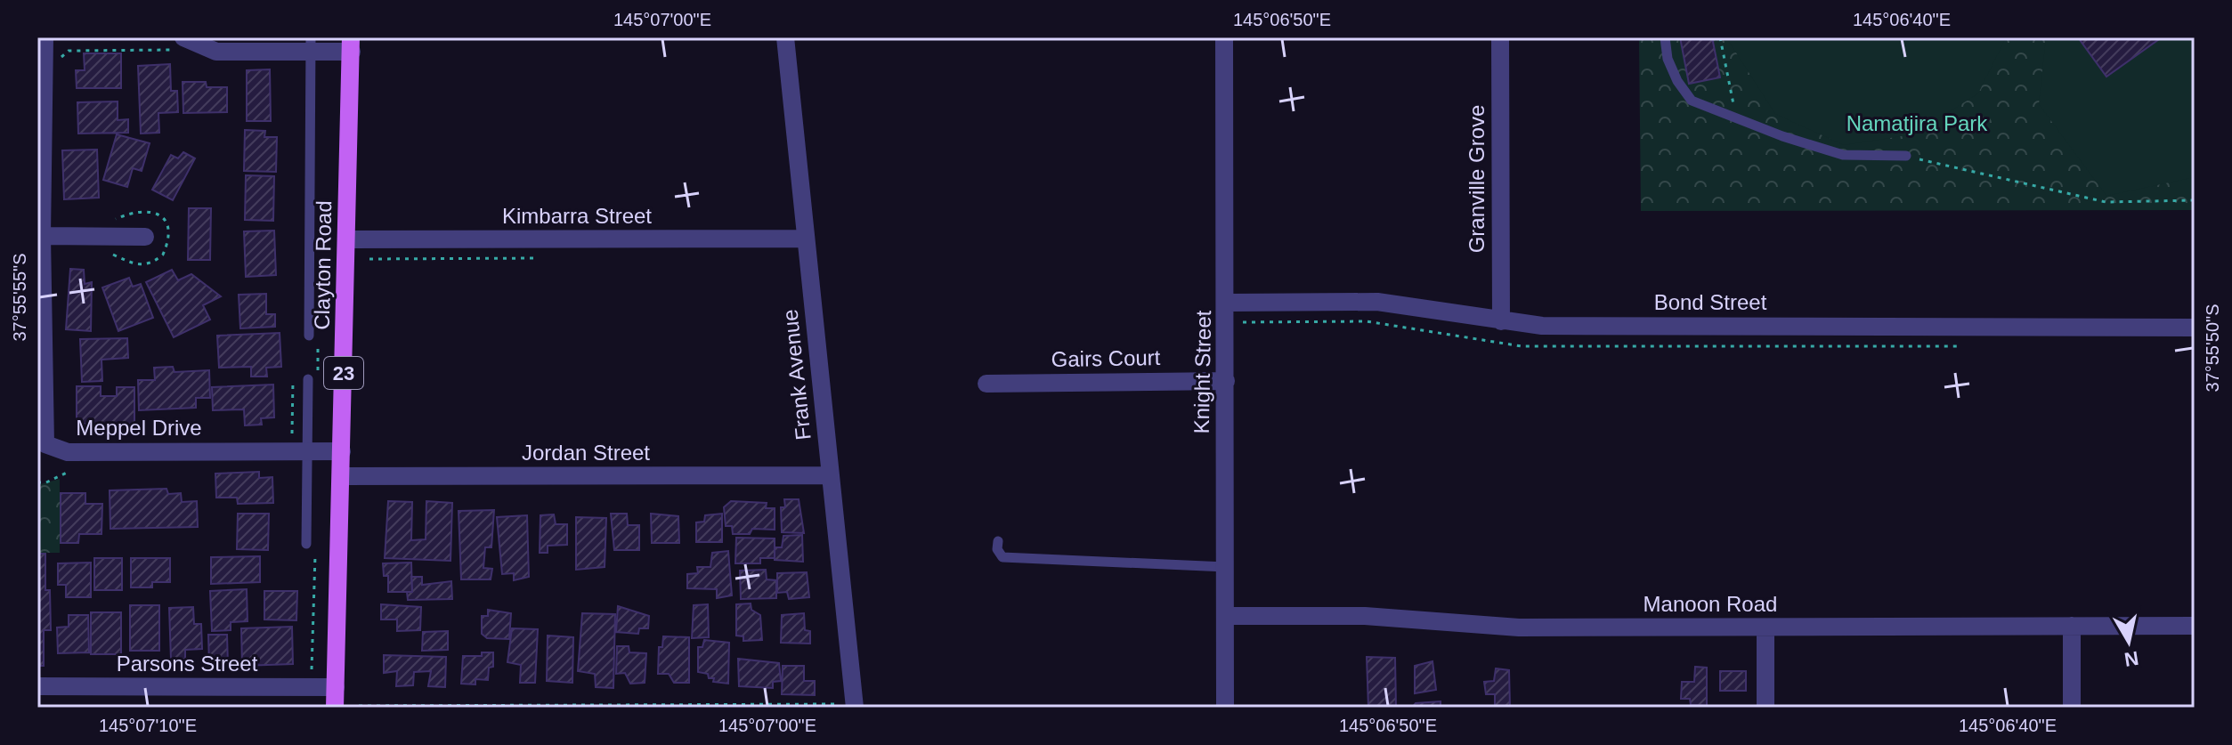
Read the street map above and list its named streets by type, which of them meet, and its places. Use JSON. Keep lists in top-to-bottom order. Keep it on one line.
{"streets":{"main road":["Clayton Road","23"],"street":["Granville Grove","Kimbarra Street","Bond Street","Gairs Court","Knight Street","Frank Avenue","Meppel Drive","Jordan Street","Manoon Road","Parsons Street"]},"crossings":[["Granville Grove","Bond Street"],["Kimbarra Street","Clayton Road"],["Kimbarra Street","Frank Avenue"],["Clayton Road","Meppel Drive"],["Clayton Road","Jordan Street"],["Clayton Road","Parsons Street"],["Bond Street","Knight Street"],["Gairs Court","Knight Street"],["Knight Street","Manoon Road"],["Frank Avenue","Jordan Street"]],"parks":["Namatjira Park"],"north":"bottom","coordinates":["145°07'00\"E","145°06'50\"E","145°06'40\"E","37°55'55\"S","37°55'50\"S","145°07'10\"E"]}
